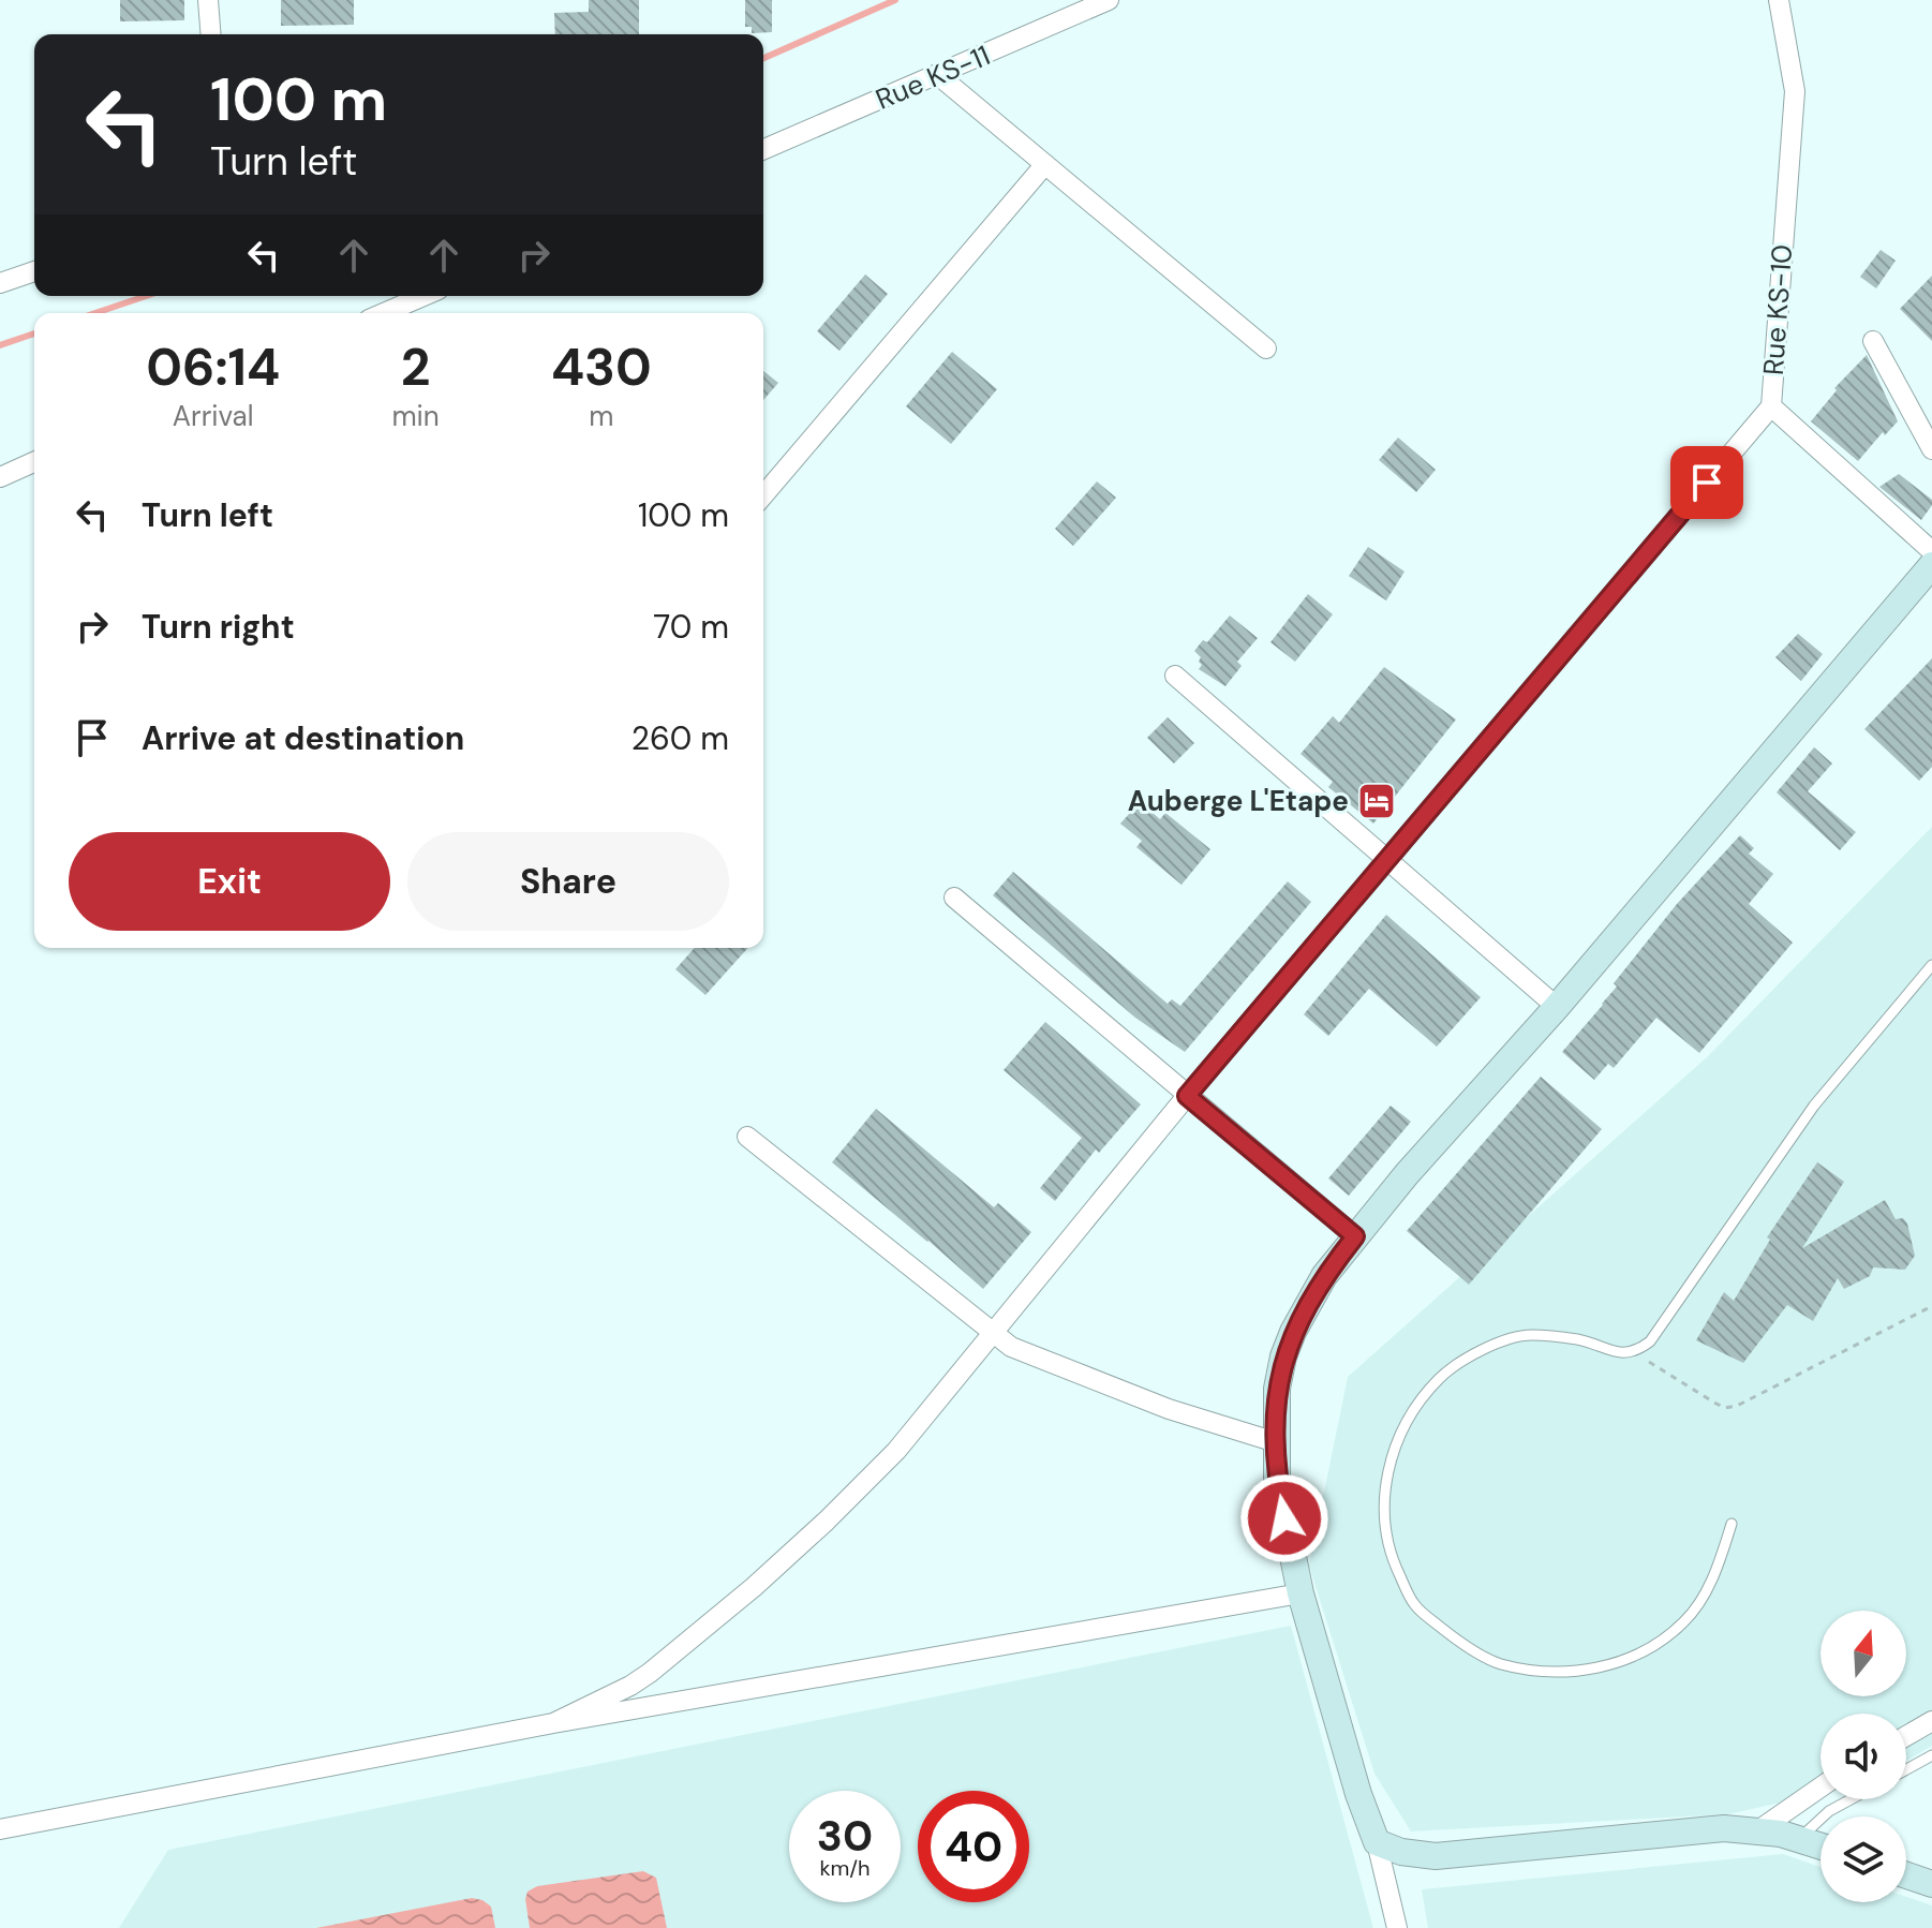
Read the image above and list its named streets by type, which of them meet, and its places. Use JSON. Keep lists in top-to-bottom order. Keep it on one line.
{"streets":{"street":["Rue KS-11","Rue KS-10"]},"places":{"hotel":["Auberge L'Etape"]},"north":"top","page":{"turn":["100 m","Turn left"],"eta":["06:14","Arrival","2","min","430","m"],"list":[{"name":"Turn left","value":"100 m"},{"name":"Turn right","value":"70 m"},{"name":"Arrive at destination","value":"260 m"}],"buttons":["Exit","Share"],"speed":"30 km/h","limit":"40"}}
